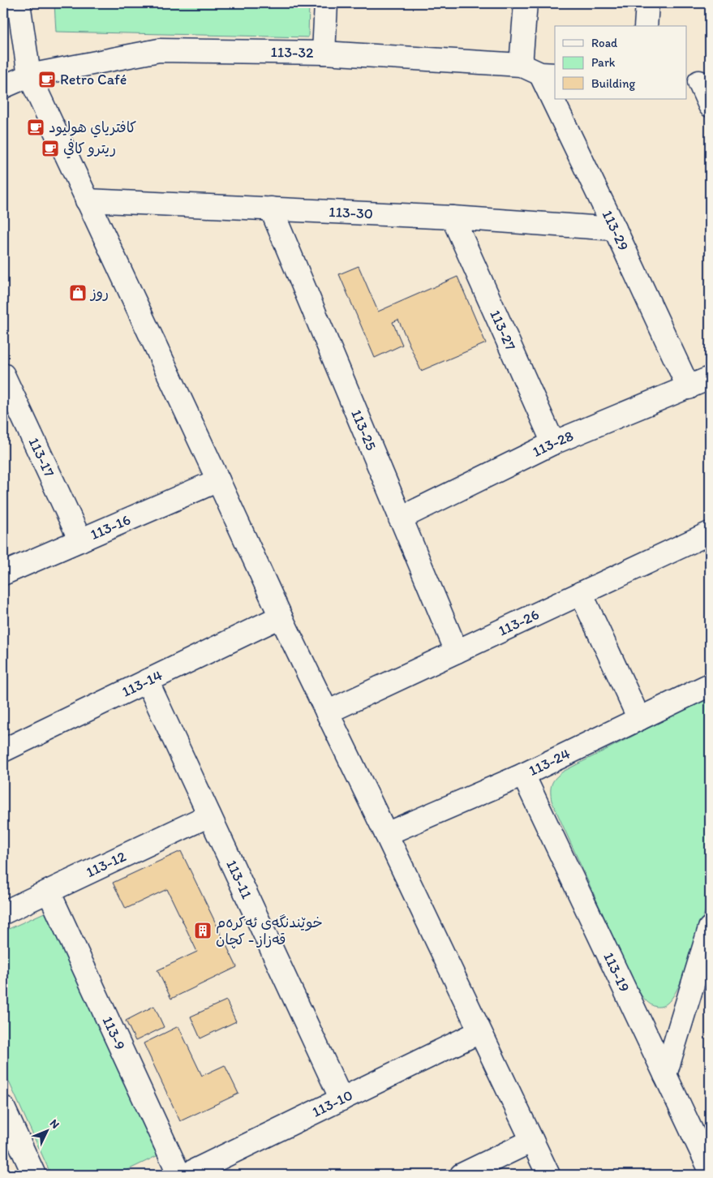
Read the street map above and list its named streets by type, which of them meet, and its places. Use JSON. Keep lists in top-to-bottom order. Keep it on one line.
{"streets":{"street":["113-32","113-30","113-29","113-27","113-25","113-28","113-17","113-16","113-26","113-14","113-24","113-12","113-11","113-19","113-9","113-10"]},"crossings":[["113-32","113-29"],["113-30","113-29"],["113-30","113-27"],["113-30","113-25"],["113-29","113-28"],["113-27","113-28"],["113-25","113-28"],["113-25","113-26"],["113-17","113-16"],["113-14","113-11"],["113-24","113-19"],["113-12","113-11"],["113-12","113-9"],["113-11","113-10"]],"places":{"cafe":["Retro Café","كافترياي هوليود","ريترو كافي"],"shop":["روز"],"building":["خوێندنگەی ئەکرەم قەزاز - کچان"]},"legend":["Road","Park","Building"],"north":"top right"}
